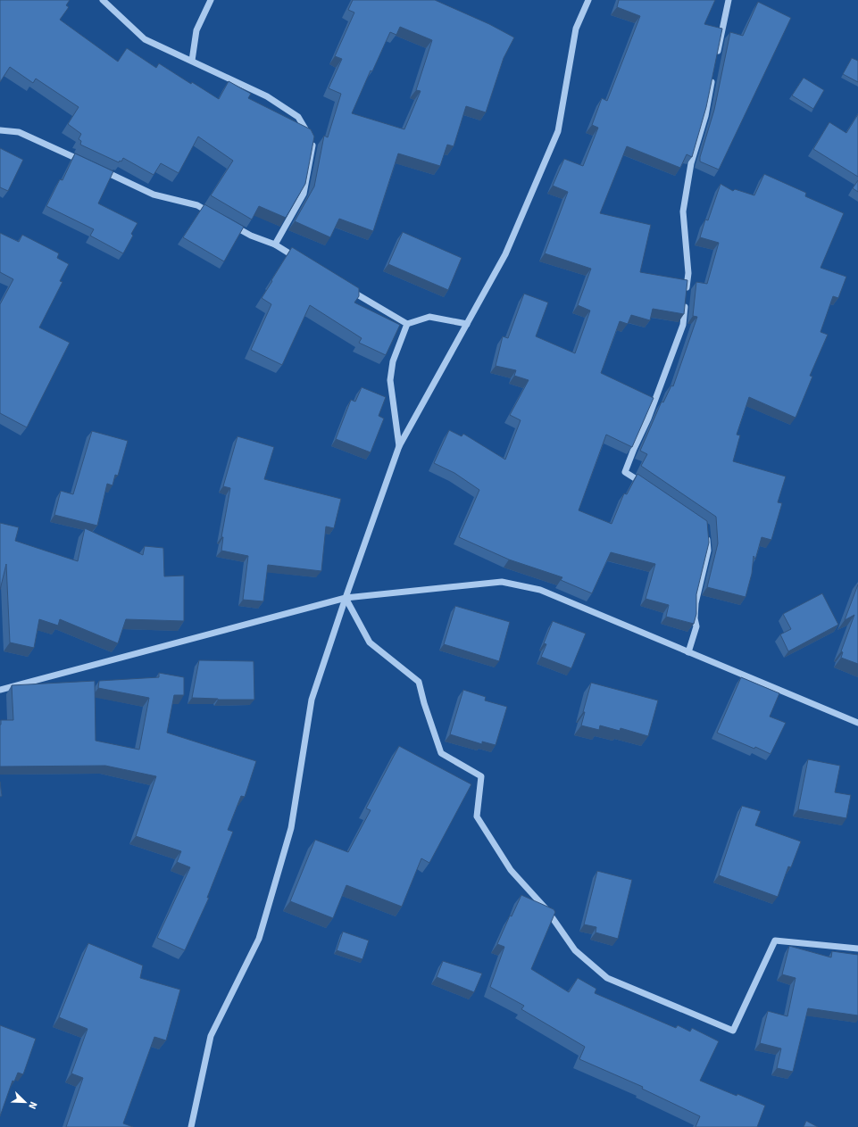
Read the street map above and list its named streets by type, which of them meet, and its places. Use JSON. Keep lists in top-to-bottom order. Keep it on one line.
{"north":"bottom right"}
